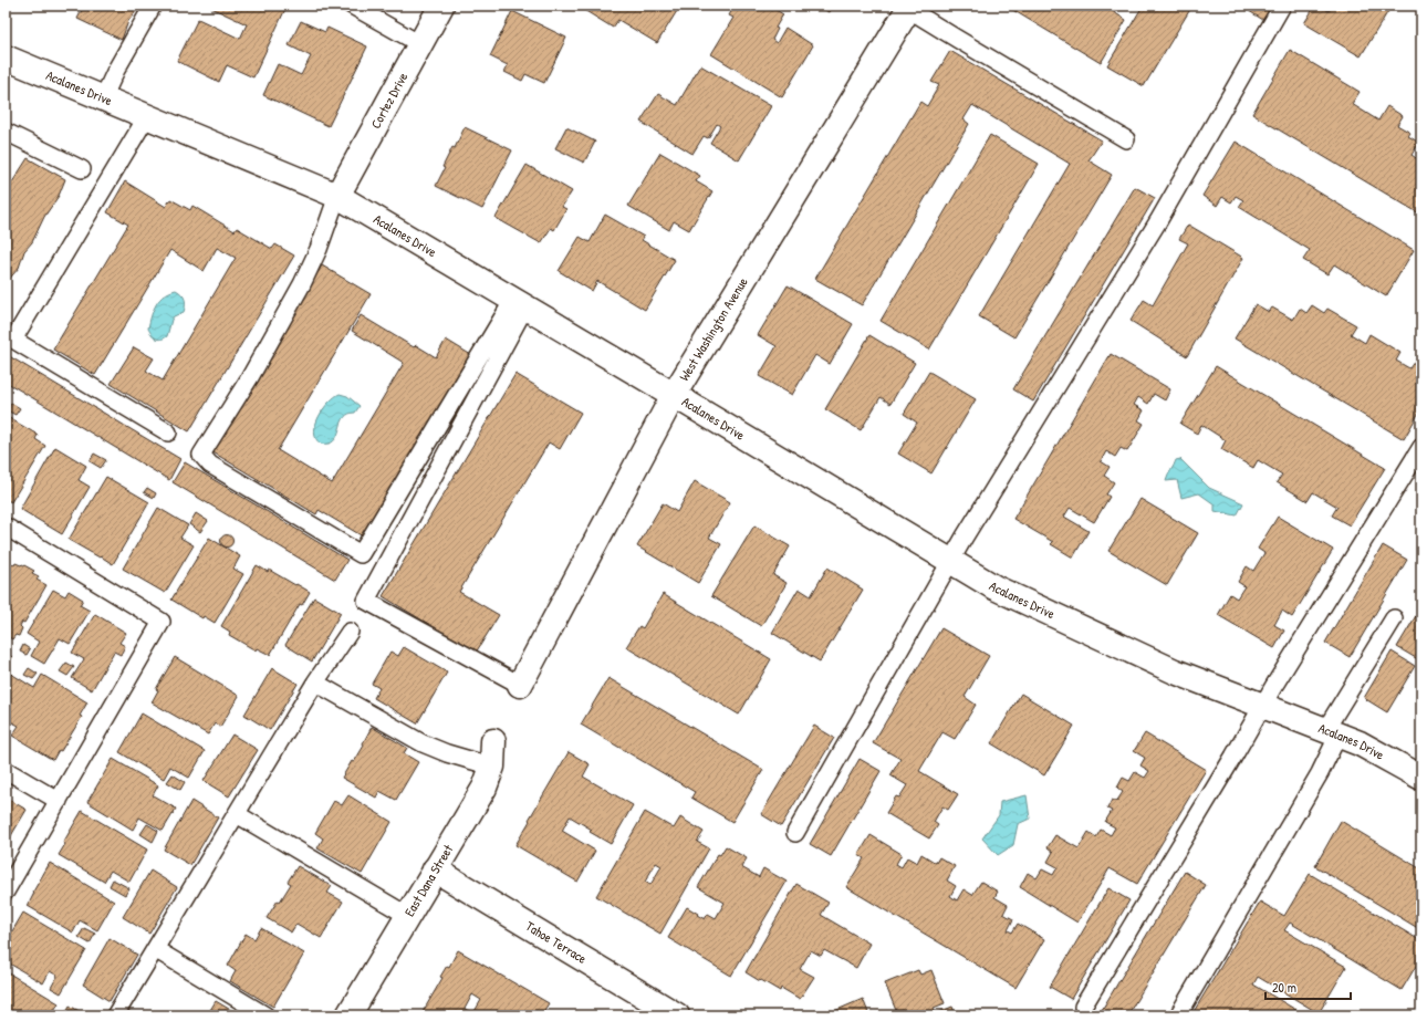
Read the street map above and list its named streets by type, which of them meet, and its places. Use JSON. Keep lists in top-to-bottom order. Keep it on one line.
{"streets":{"street":["Acalanes Drive","Cortez Drive","West Washington Avenue","East Dana Street","Tahoe Terrace"]},"crossings":[["Acalanes Drive","Cortez Drive"],["Acalanes Drive","West Washington Avenue"],["East Dana Street","Tahoe Terrace"]],"scale_bar":"20 m"}
